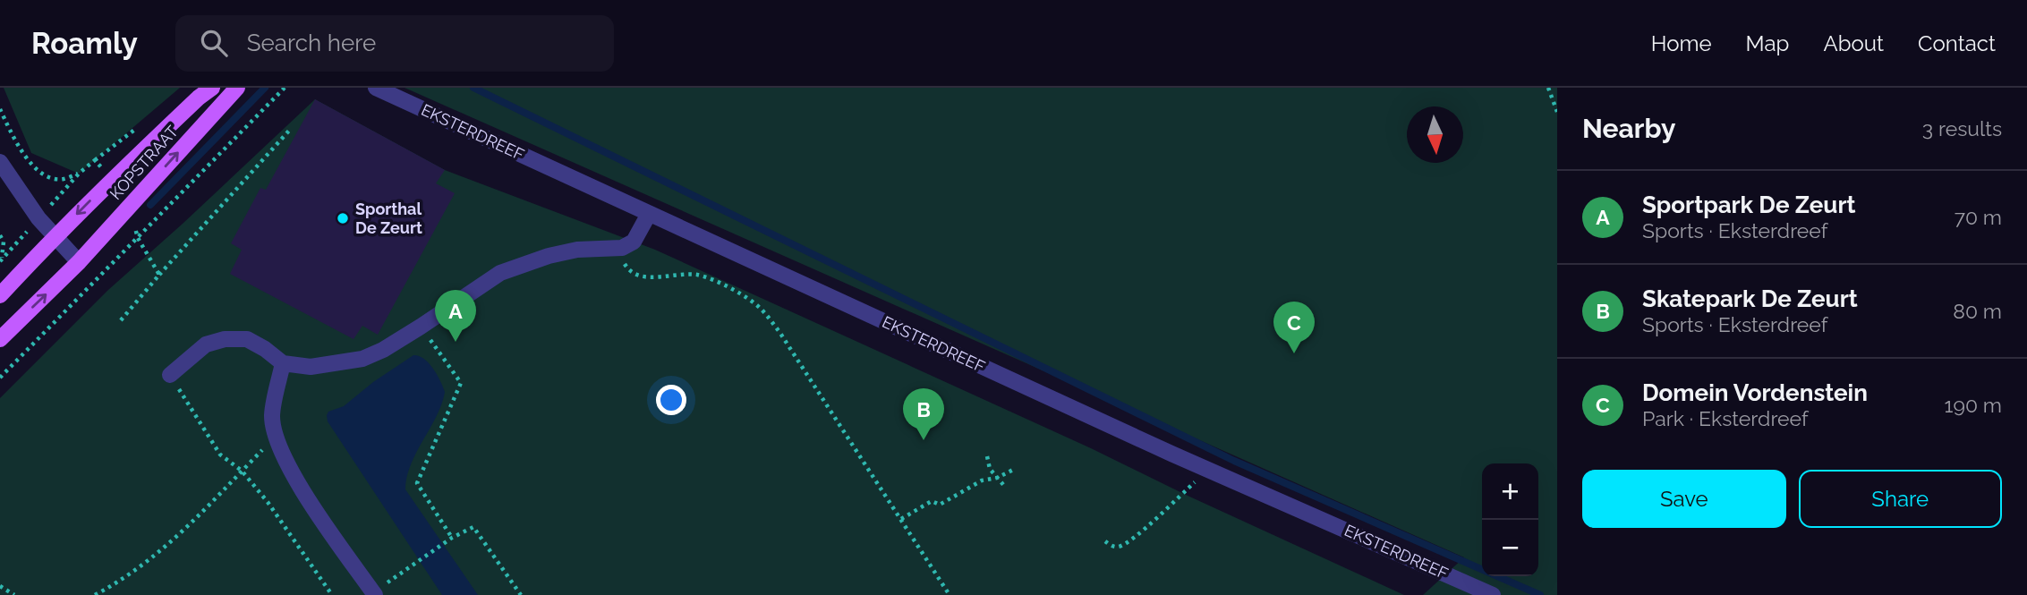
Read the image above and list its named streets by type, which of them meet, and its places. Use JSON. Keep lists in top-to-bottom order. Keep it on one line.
{"streets":{"main road":["KOPSTRAAT"],"street":["EKSTERDREEF"]},"places":["Sporthal De Zeurt"],"north":"bottom","page":{"header":"Roamly","search":"Search here","nav":["Home","Map","About","Contact"],"heading":["Nearby","3 results"],"list":[{"mark":"A","name":"Sportpark De Zeurt","note":"Sports · Eksterdreef","value":"70 m"},{"mark":"B","name":"Skatepark De Zeurt","note":"Sports · Eksterdreef","value":"80 m"},{"mark":"C","name":"Domein Vordenstein","note":"Park · Eksterdreef","value":"190 m"}],"pins":["A","C","B"],"buttons":["Save","Share"],"map_buttons":["+","−"]}}
